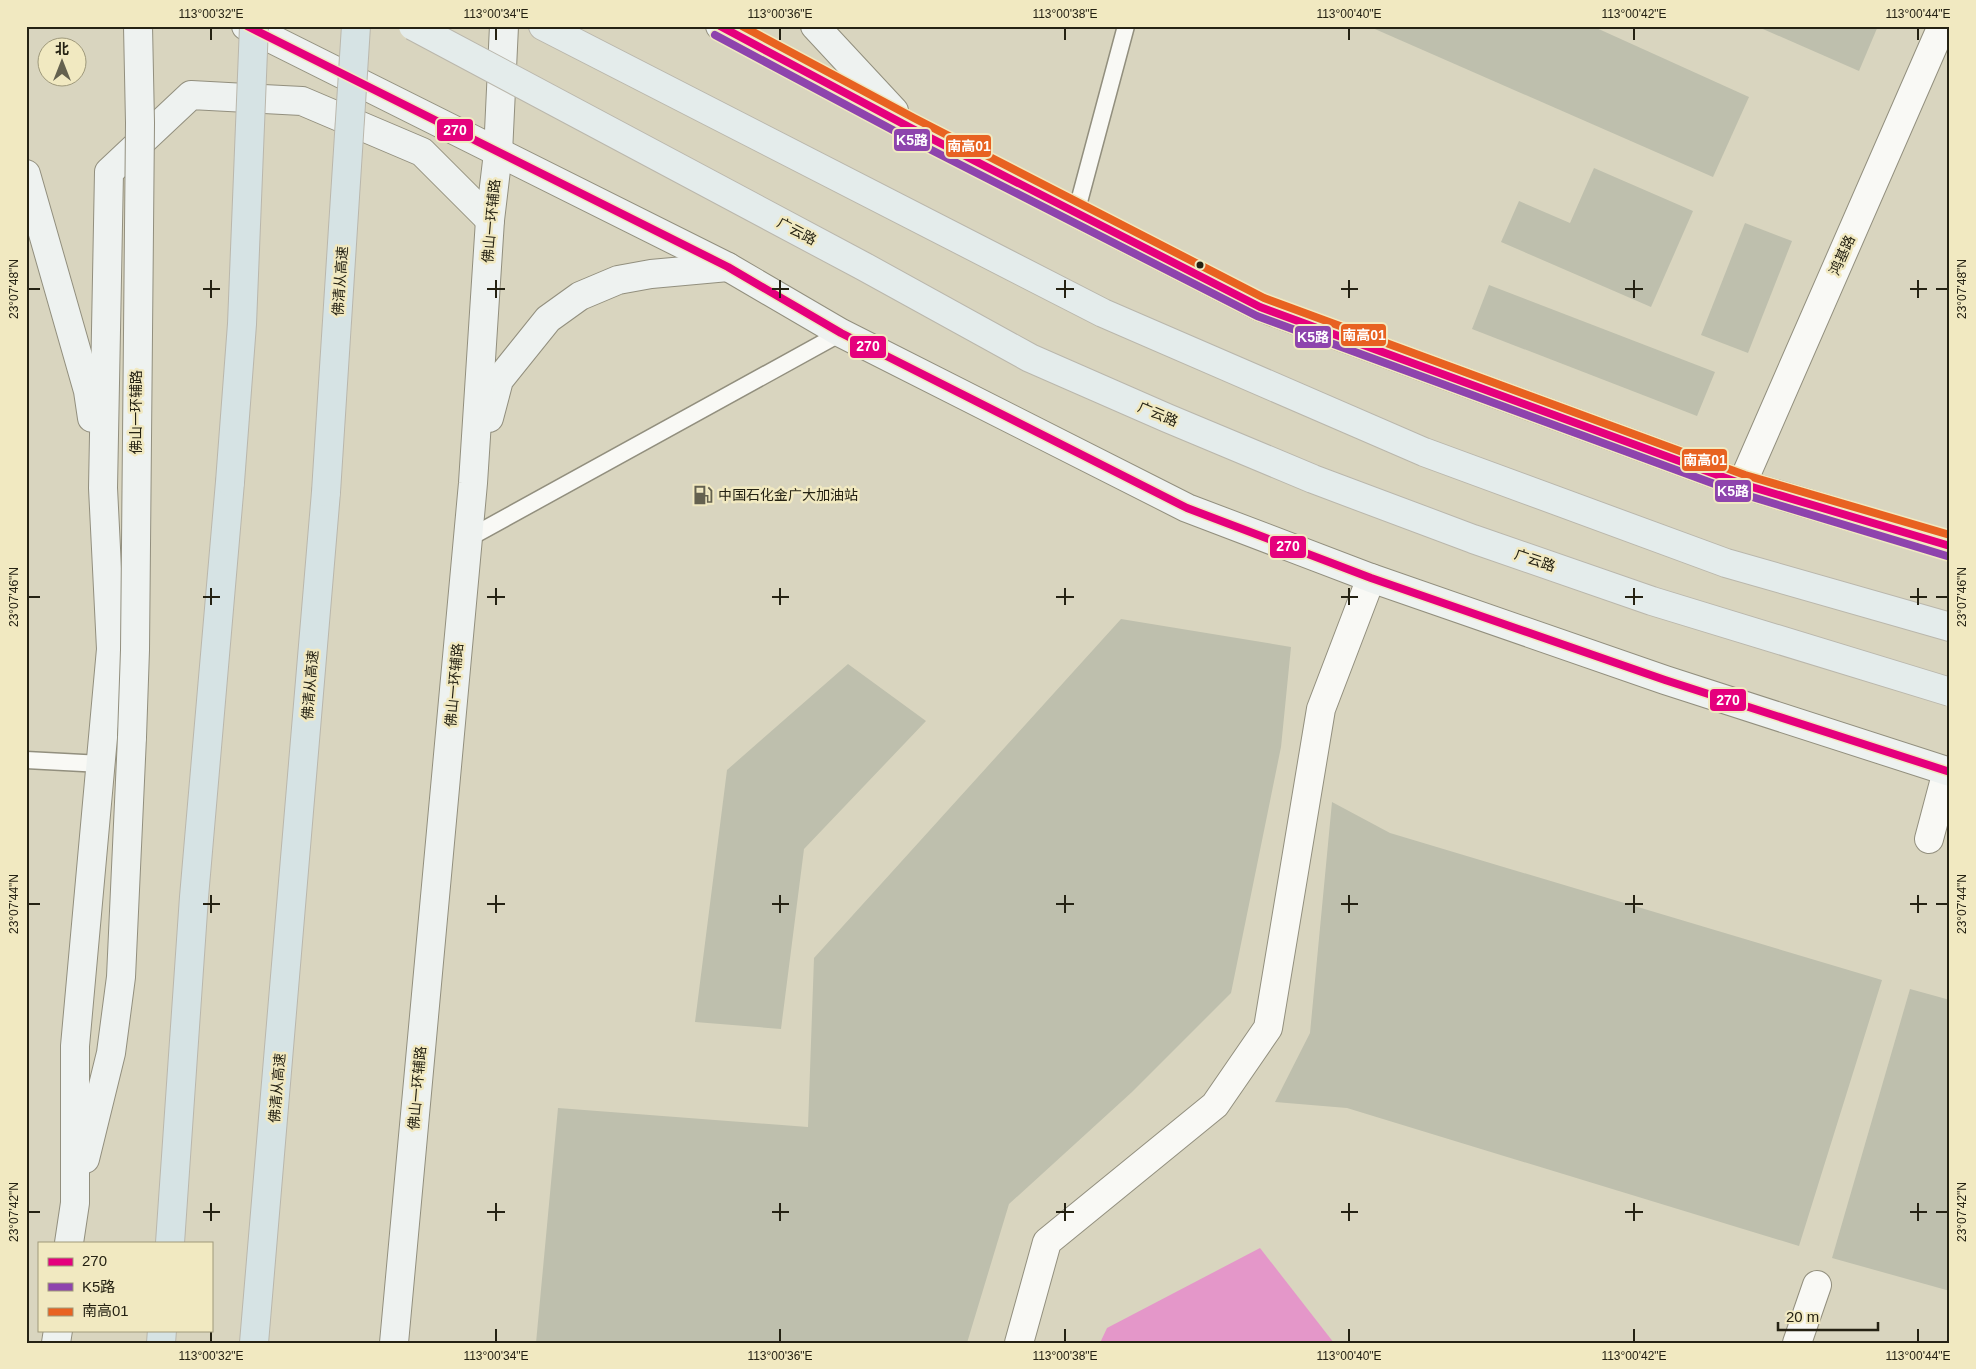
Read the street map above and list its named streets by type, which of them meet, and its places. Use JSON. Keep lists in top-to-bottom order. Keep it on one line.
{"streets":{"highway":["佛清从高速"],"main road":["佛山一环辅路","广云路"],"street":["鸿基路"]},"places":{"fuel station":["中国石化金广大加油站"]},"lines":["transit line 270","transit line 南高01","transit line K5路"],"legend":["270","K5路","南高01"],"scale_bar":"20 m","north":"top","coordinates":["113°00'32\"E","113°00'34\"E","113°00'36\"E","113°00'38\"E","113°00'40\"E","113°00'42\"E","113°00'44\"E","23°07'48\"N","23°07'46\"N","23°07'44\"N","23°07'42\"N"]}
